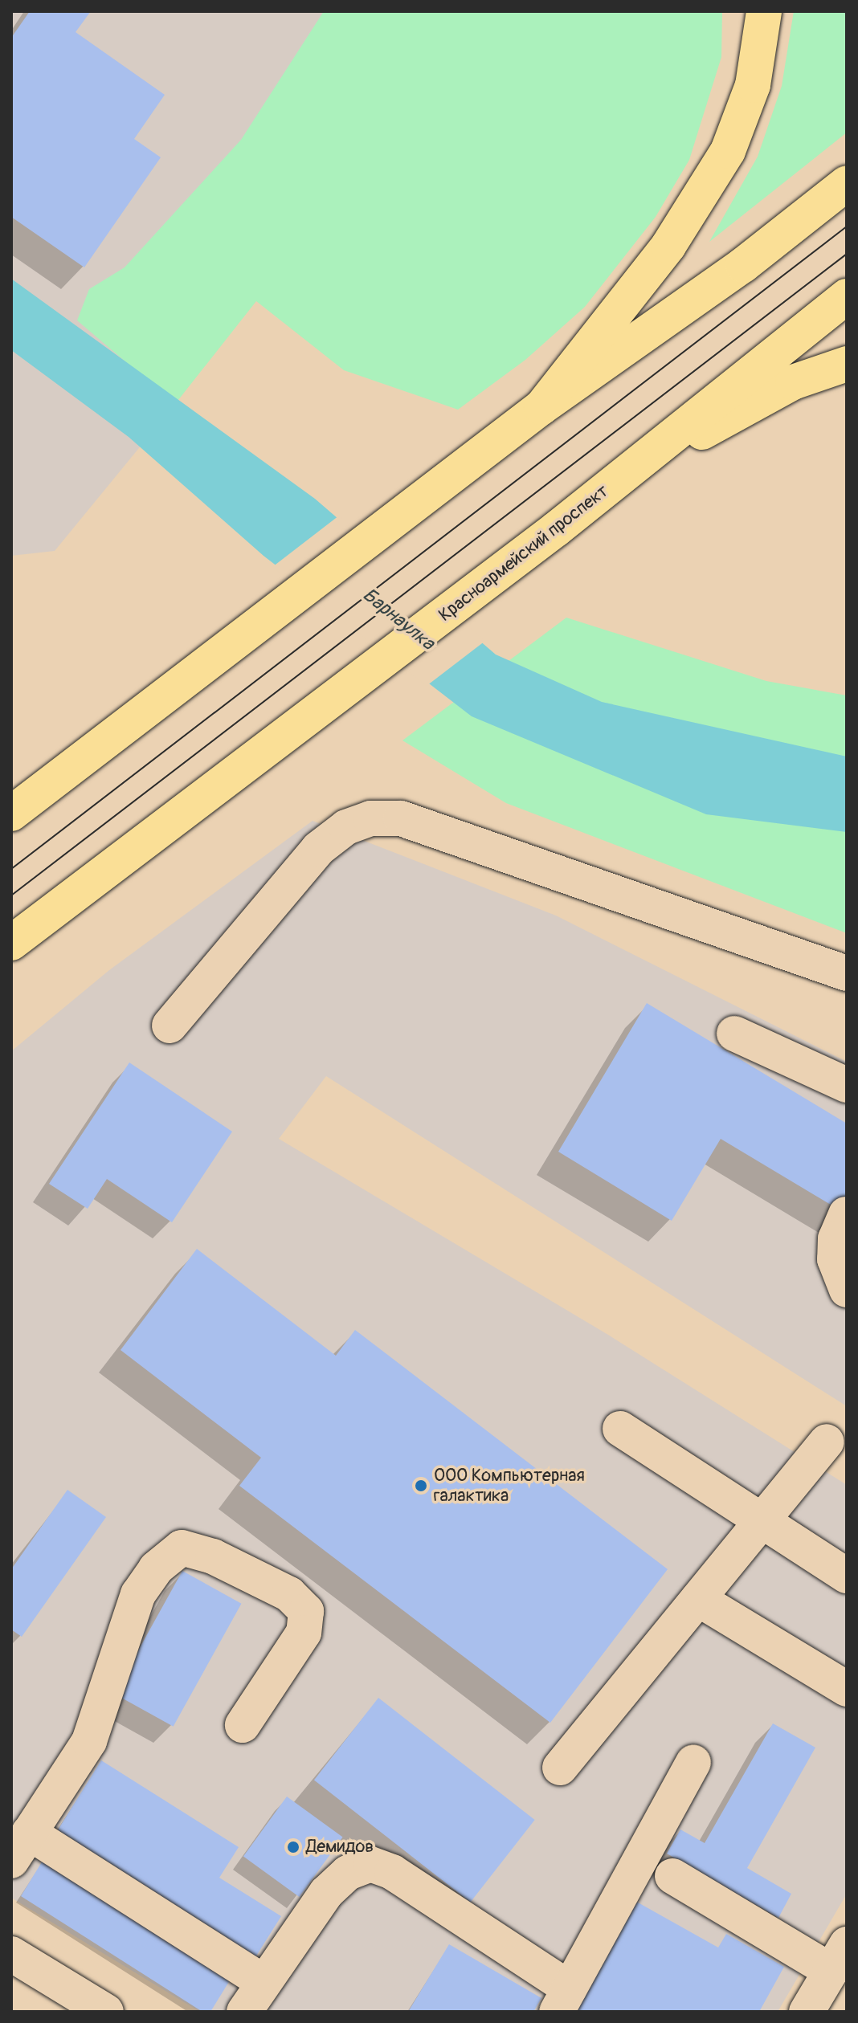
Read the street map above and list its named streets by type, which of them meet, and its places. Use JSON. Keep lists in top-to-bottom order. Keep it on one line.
{"streets":{"main road":["Красноармейский проспект"]},"water":["Барнаулка"],"places":["ООО Компьютерная галактика","Демидов"]}
